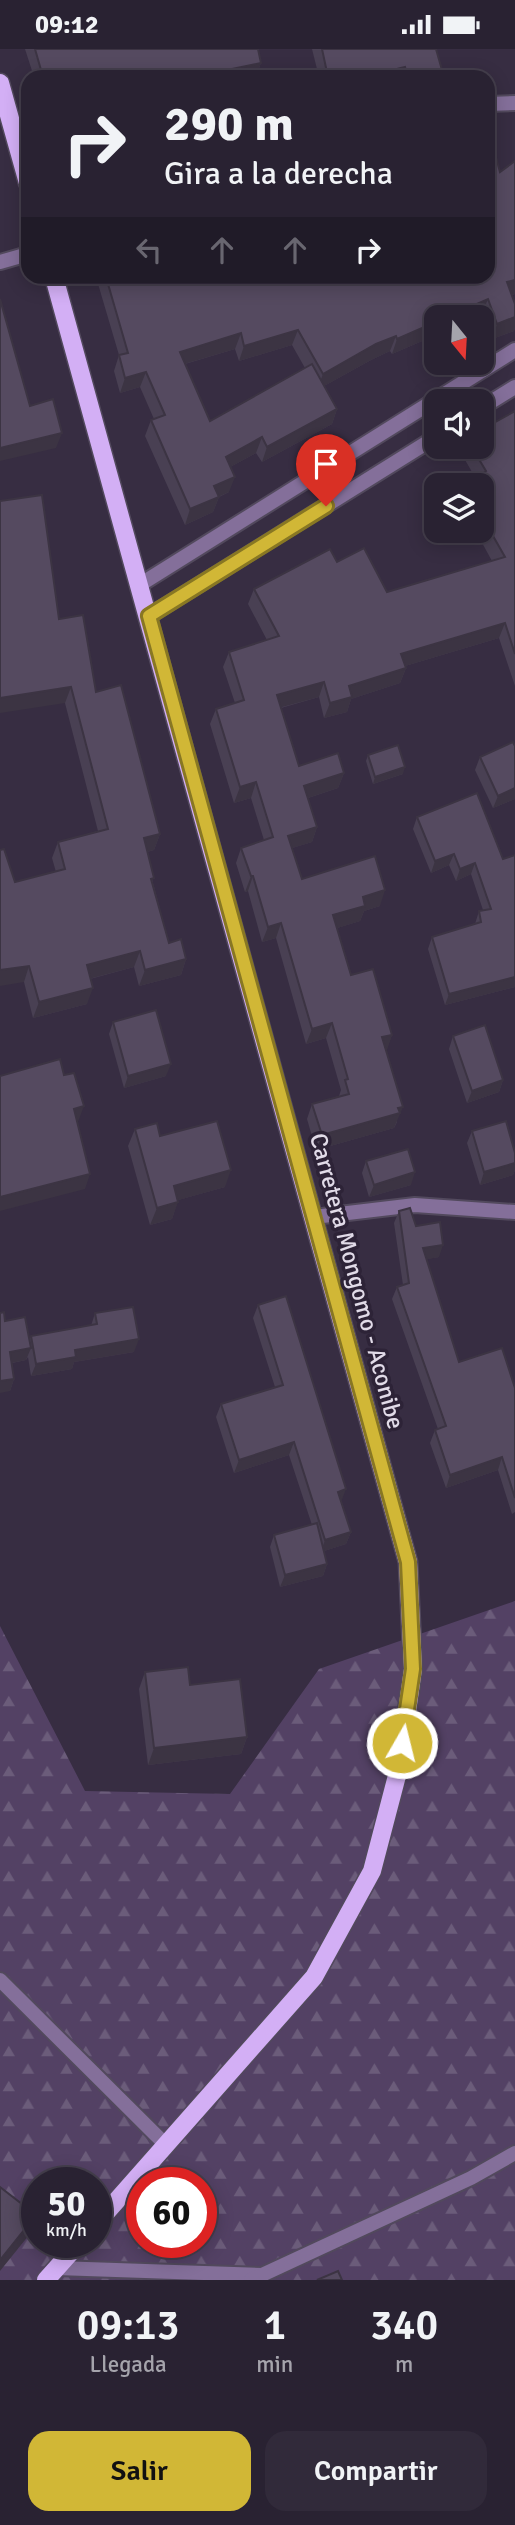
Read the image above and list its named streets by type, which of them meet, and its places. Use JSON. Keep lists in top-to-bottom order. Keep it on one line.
{"streets":{"main road":["Carretera Mongomo - Aconibe"]},"north":"bottom","page":{"status":"09:12","turn":["290 m","Gira a la derecha"],"speed":"50 km/h","limit":"60","eta":["09:13","Llegada","1","min","340","m"],"buttons":["Salir","Compartir"]}}
